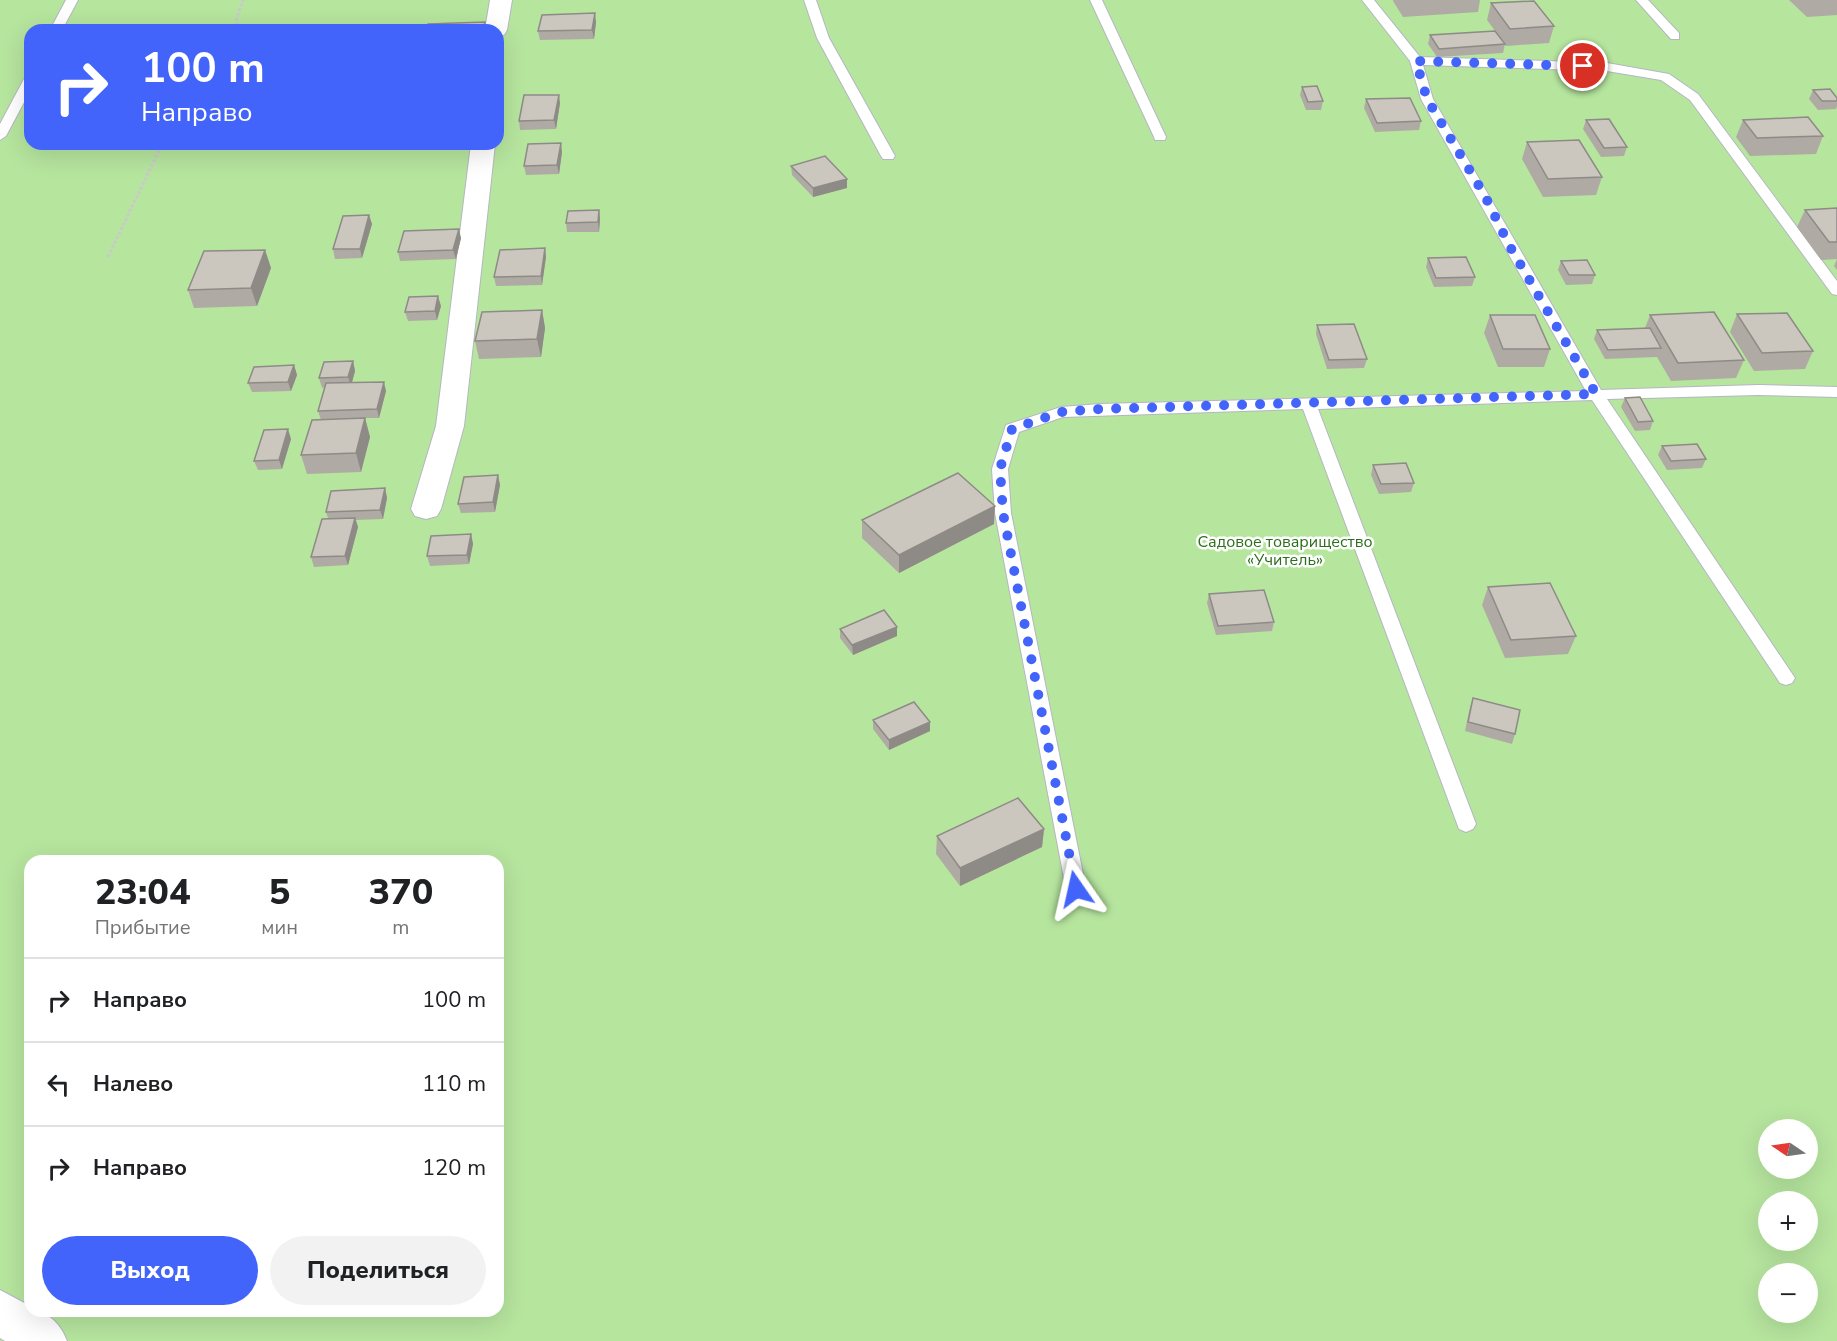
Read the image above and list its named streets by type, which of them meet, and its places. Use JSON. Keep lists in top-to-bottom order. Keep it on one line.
{"parks":["Садовое товарищество «Учитель»"],"north":"left","page":{"turn":["100 m","Направо"],"eta":["23:04","Прибытие","5","мин","370","m"],"list":[{"name":"Направо","value":"100 m"},{"name":"Налево","value":"110 m"},{"name":"Направо","value":"120 m"}],"map_buttons":["+","−"],"buttons":["Выход","Поделиться"]}}
